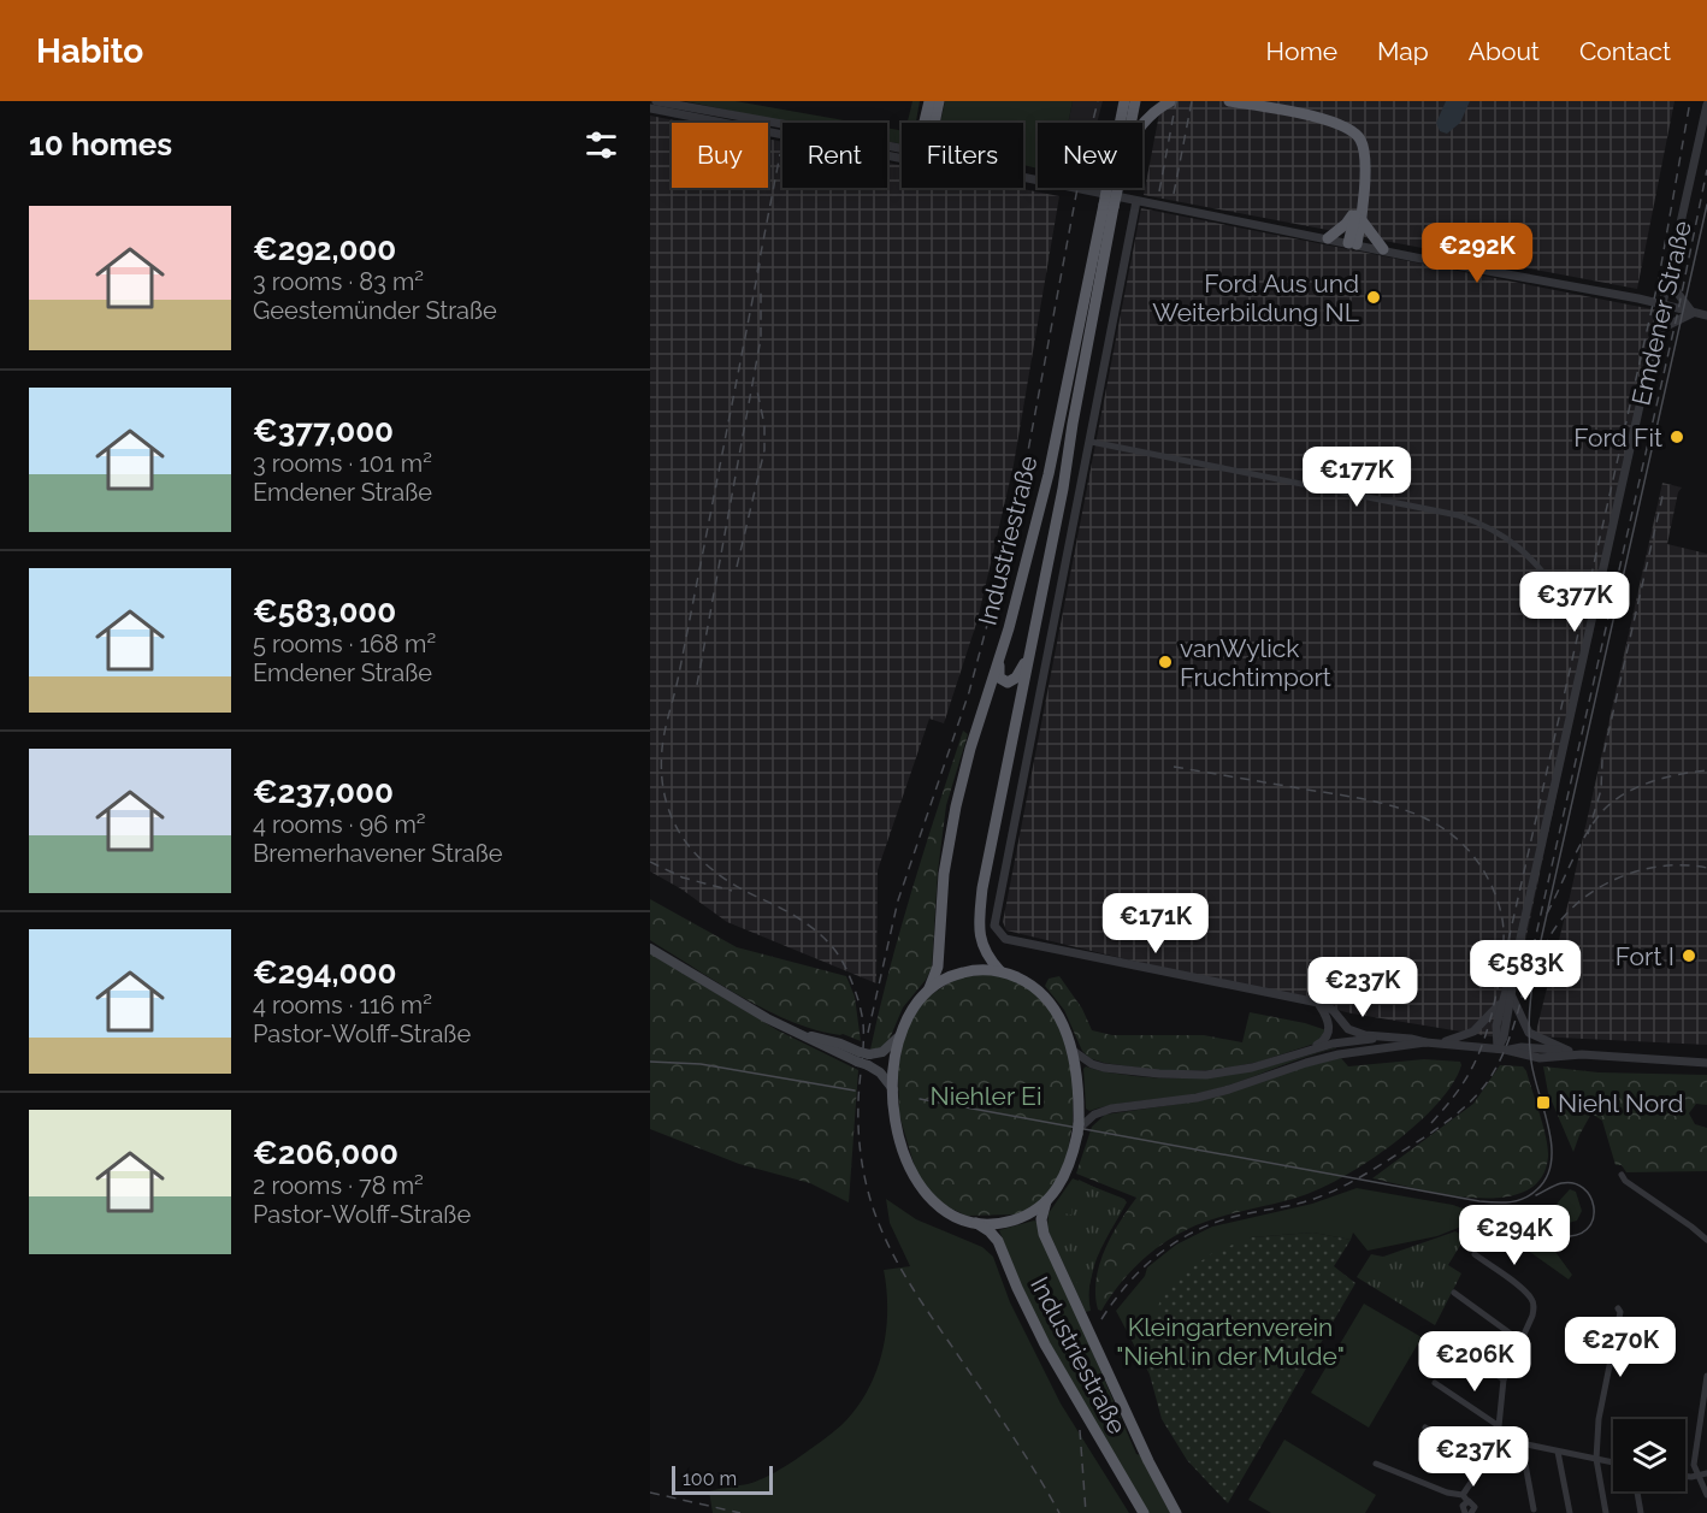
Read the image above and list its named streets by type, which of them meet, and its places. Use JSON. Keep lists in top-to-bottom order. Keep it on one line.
{"streets":{"highway":["Industriestraße"],"street":["Emdener Straße"]},"parks":["Niehler Ei","Kleingartenverein \"Niehl in der Mulde\""],"places":{"other":["Ford Aus und Weiterbildung NL","Ford Fit","vanWylick Fruchtimport","Fort I"],"transit":["Niehl Nord"]},"scale_bar":"100 m","page":{"header":"Habito","nav":["Home","Map","About","Contact"],"heading":"10 homes","chip":["Buy","Rent","Filters","New"],"list":[{"name":"€292,000","note":"3 rooms · 83 m² · Geestemünder Straße"},{"name":"€377,000","note":"3 rooms · 101 m² · Emdener Straße"},{"name":"€583,000","note":"5 rooms · 168 m² · Emdener Straße"},{"name":"€237,000","note":"4 rooms · 96 m² · Bremerhavener Straße"},{"name":"€294,000","note":"4 rooms · 116 m² · Pastor-Wolff-Straße"},{"name":"€206,000","note":"2 rooms · 78 m² · Pastor-Wolff-Straße"}],"price":["€292K","€177K","€377K","€171K","€583K","€237K","€294K","€270K","€206K","€237K"],"scale":"100 m"}}
